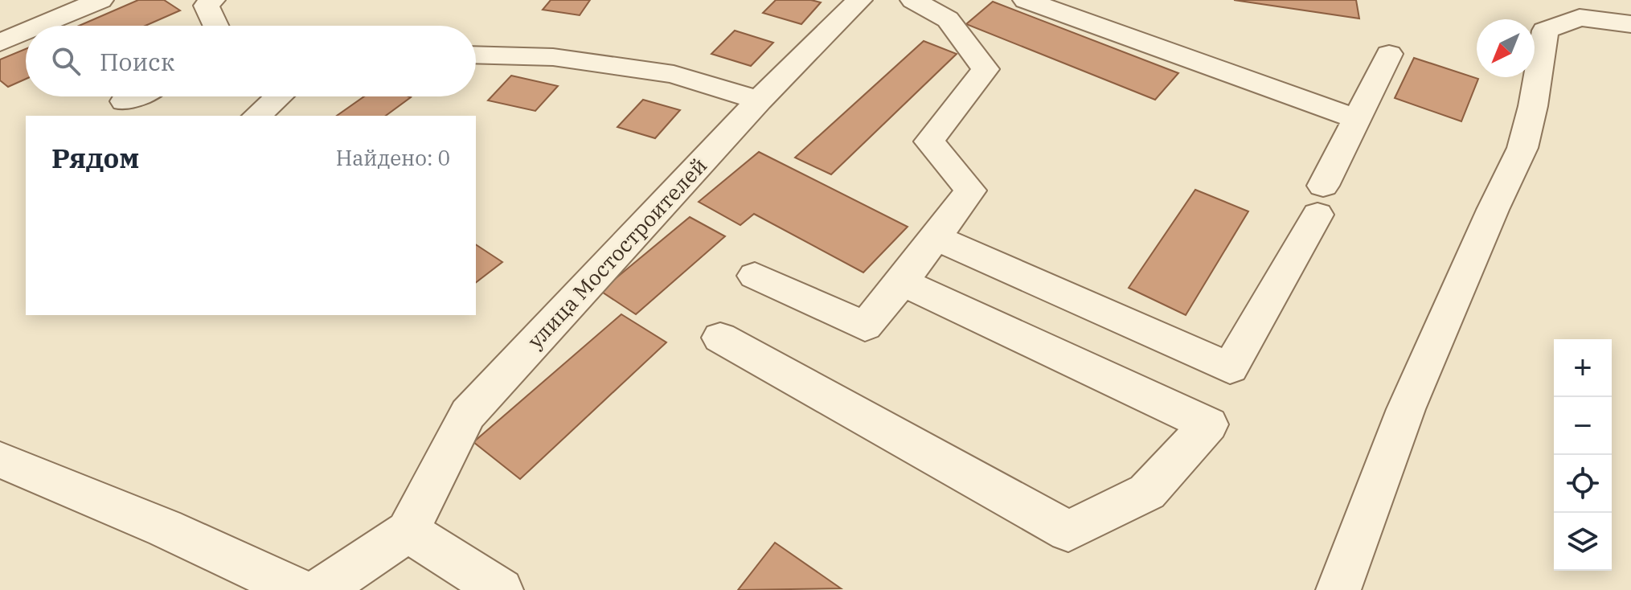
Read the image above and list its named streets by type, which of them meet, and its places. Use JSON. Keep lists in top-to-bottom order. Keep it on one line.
{"streets":{"street":["улица Мостостроителей"]},"north":"bottom left","page":{"search":"Поиск","heading":["Рядом","Найдено: 0"],"map_buttons":["+","−"]}}
